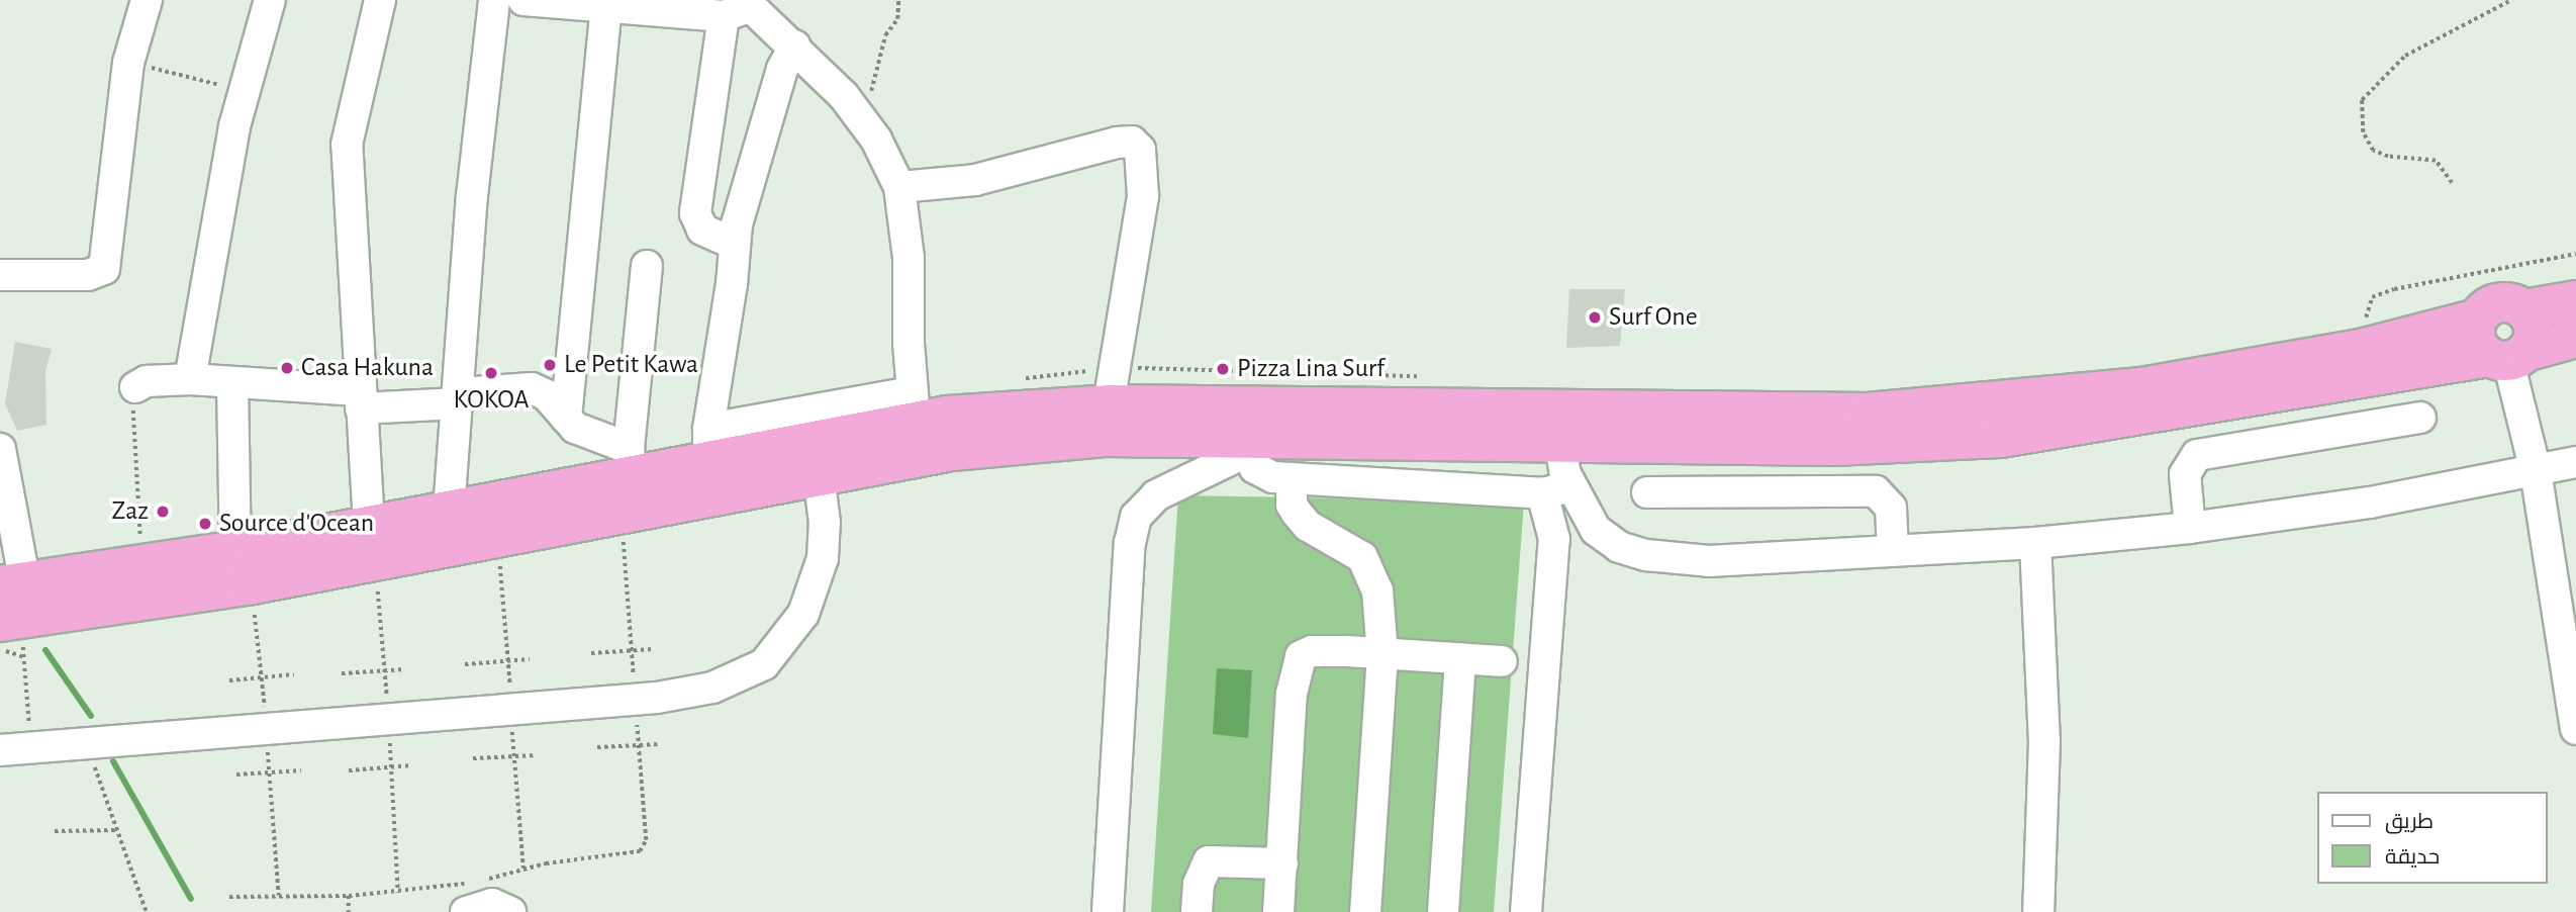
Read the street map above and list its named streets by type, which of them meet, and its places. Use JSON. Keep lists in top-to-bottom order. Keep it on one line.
{"places":["Surf One","Le Petit Kawa","Casa Hakuna","Pizza Lina Surf","KOKOA","Zaz","Source d'Ocean"],"legend":["طريق","حديقة"]}
